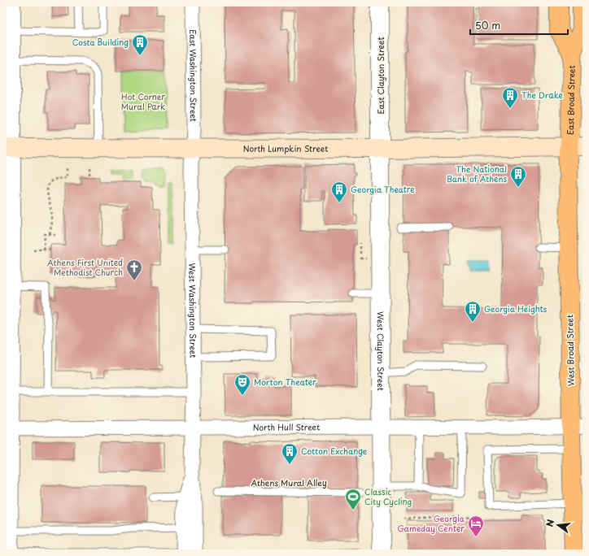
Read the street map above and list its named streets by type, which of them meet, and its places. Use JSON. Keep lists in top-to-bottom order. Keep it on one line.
{"streets":{"main road":["East Broad Street","North Lumpkin Street","West Broad Street"],"street":["East Washington Street","East Clayton Street","West Washington Street","West Clayton Street","North Hull Street"],"lane":["Athens Mural Alley"]},"crossings":[["East Washington Street","North Lumpkin Street"],["East Washington Street","West Washington Street"],["East Clayton Street","North Lumpkin Street"],["East Clayton Street","West Clayton Street"],["East Broad Street","North Lumpkin Street"],["East Broad Street","West Broad Street"],["North Lumpkin Street","West Washington Street"],["North Lumpkin Street","West Broad Street"],["North Lumpkin Street","West Clayton Street"],["West Washington Street","North Hull Street"],["West Broad Street","North Hull Street"],["West Clayton Street","North Hull Street"]],"parks":["Hot Corner Mural Park"],"places":{"building":["Costa Building","The Drake","The National Bank of Athens","Georgia Theatre","Georgia Heights","Cotton Exchange"],"church":["Athens First United Methodist Church"],"theatre":["Morton Theater"],"sports":["Classic City Cycling"],"hotel":["Georgia Gameday Center"]},"scale_bar":"50 m","north":"left"}
